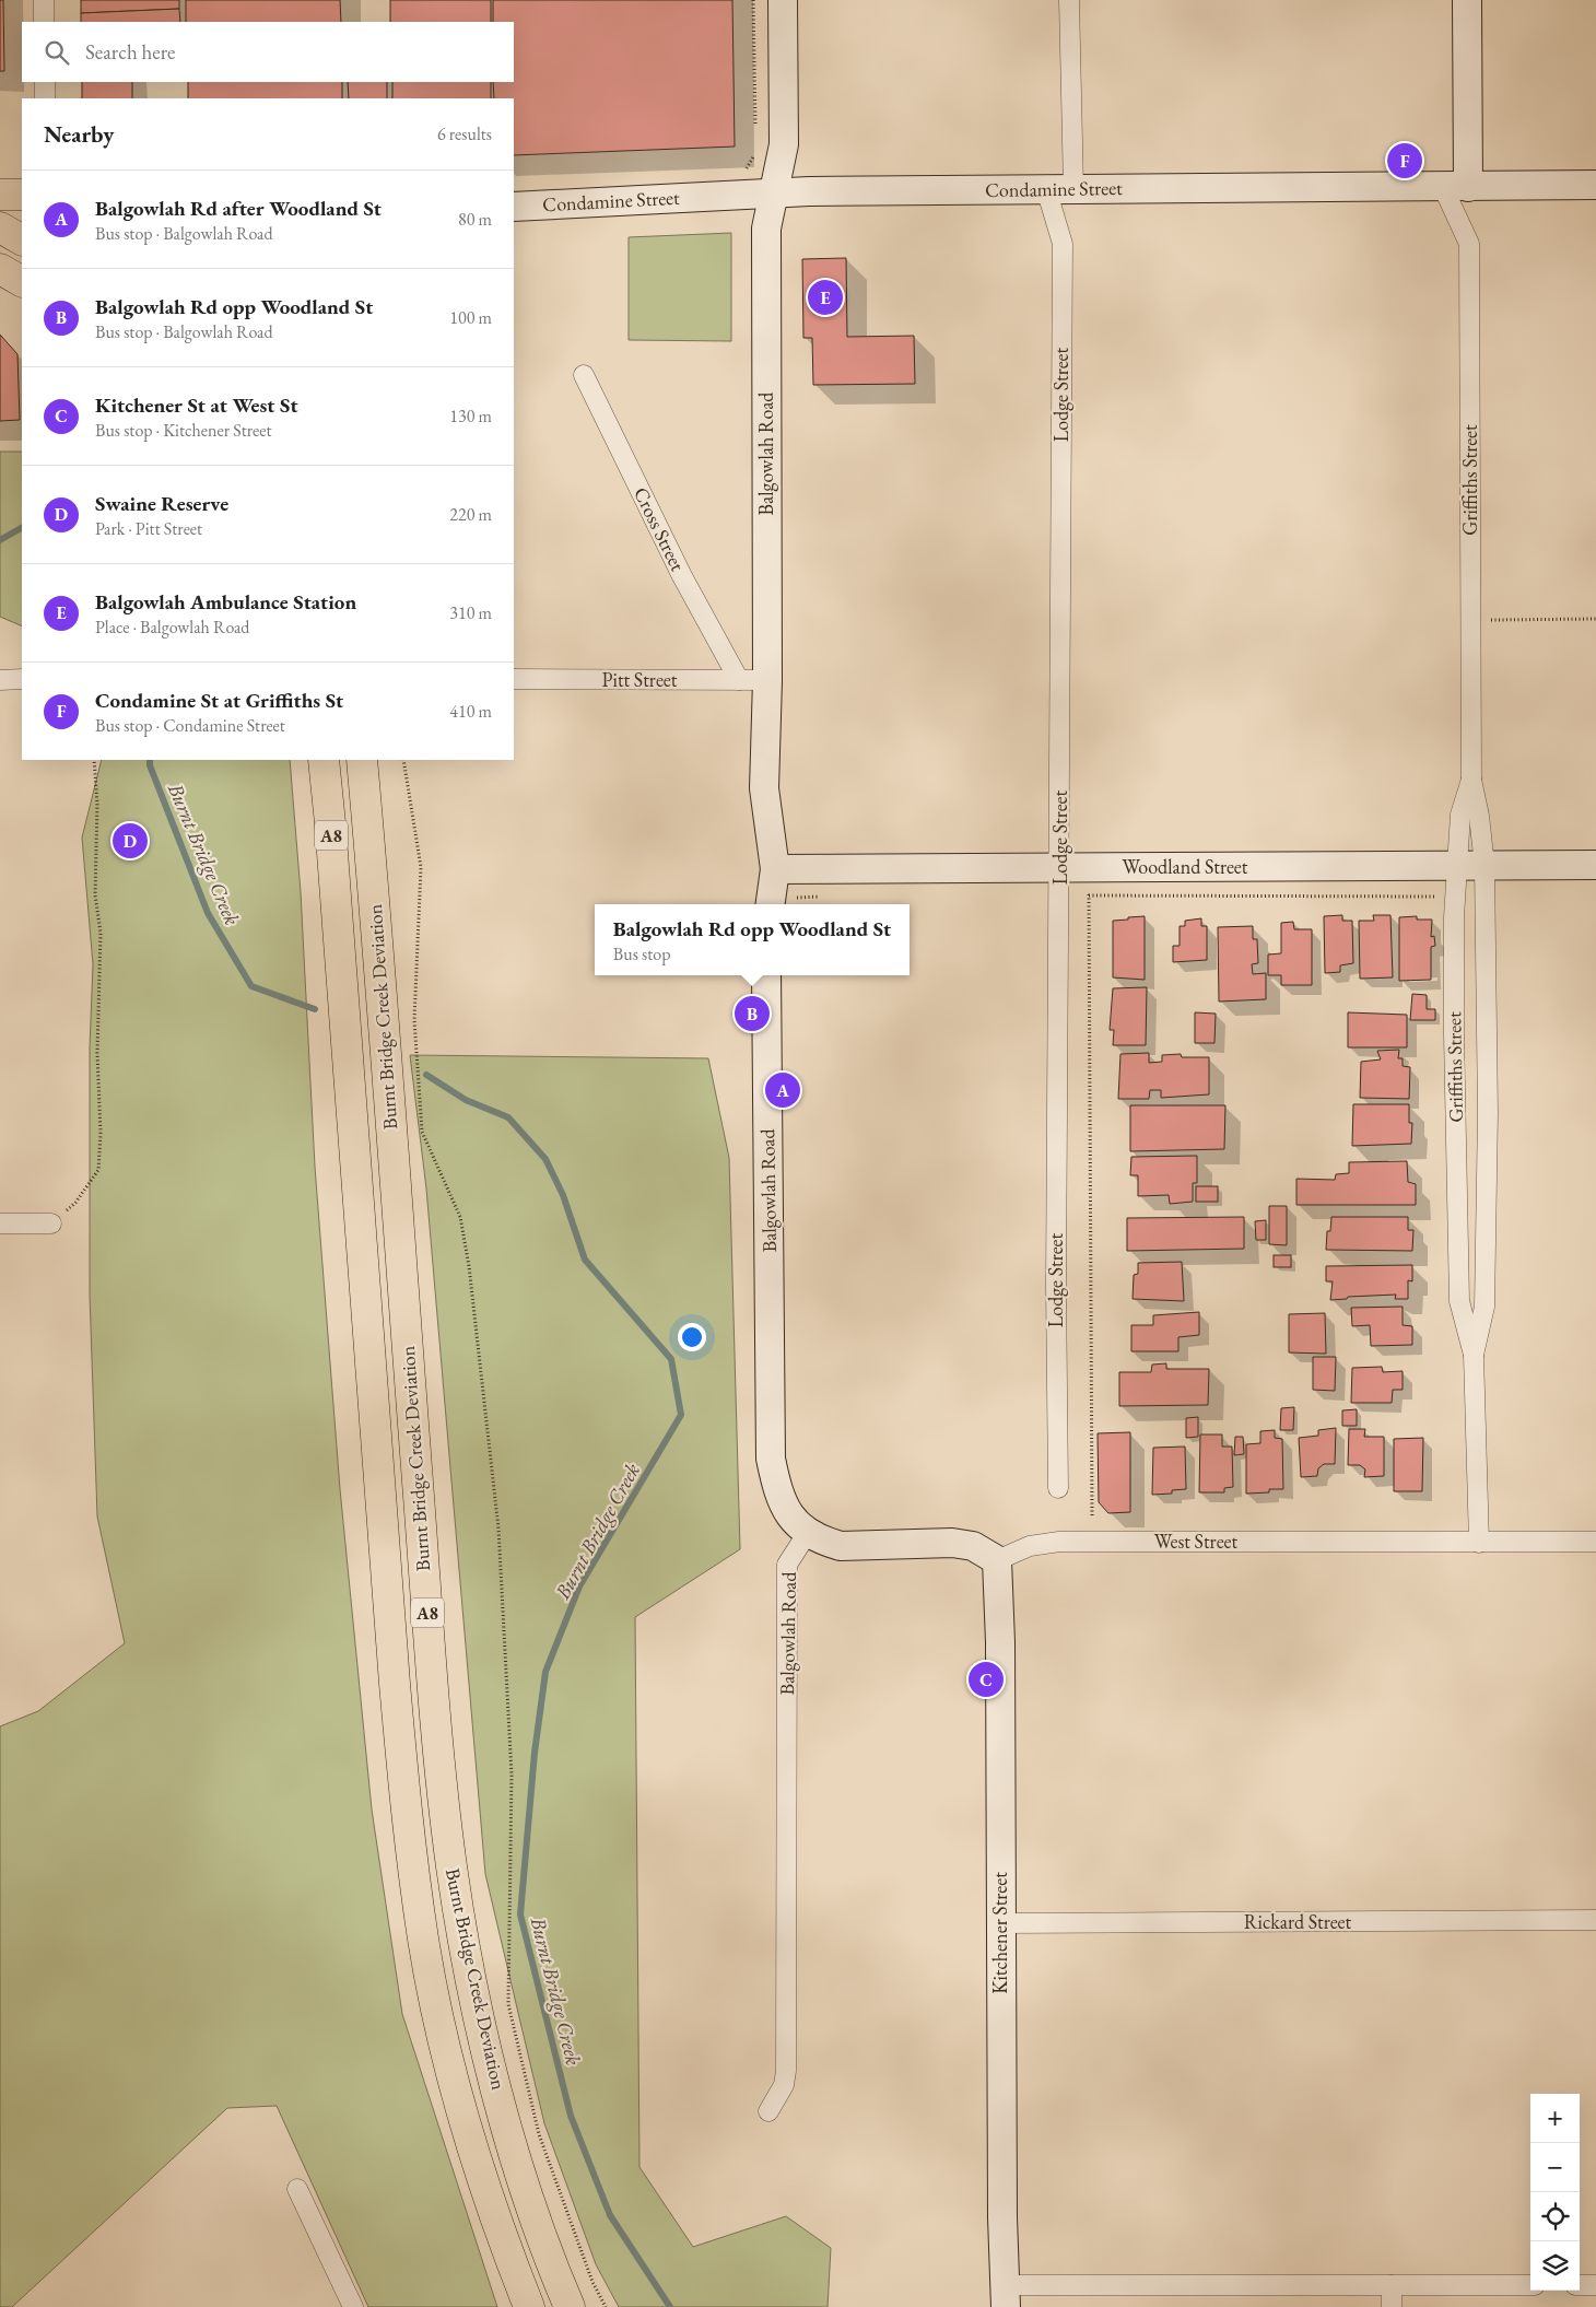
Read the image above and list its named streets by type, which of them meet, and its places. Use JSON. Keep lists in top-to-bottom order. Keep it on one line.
{"streets":{"highway":["A8","Burnt Bridge Creek Deviation"],"street":["Condamine Street","Lodge Street","Balgowlah Road","Griffiths Street","Cross Street","Pitt Street","Woodland Street","West Street","Rickard Street","Kitchener Street"]},"crossings":[["Condamine Street","Lodge Street"],["Condamine Street","Balgowlah Road"],["Condamine Street","Griffiths Street"],["Lodge Street","Woodland Street"],["Balgowlah Road","Pitt Street"],["Balgowlah Road","Woodland Street"],["Griffiths Street","Woodland Street"],["Griffiths Street","West Street"],["Cross Street","Pitt Street"],["West Street","Kitchener Street"],["Rickard Street","Kitchener Street"]],"water":["Burnt Bridge Creek"],"page":{"search":"Search here","heading":["Nearby","6 results"],"pins":["F","E","D","B","A","C"],"list":[{"mark":"A","name":"Balgowlah Rd after Woodland St","note":"Bus stop · Balgowlah Road","value":"80 m"},{"mark":"B","name":"Balgowlah Rd opp Woodland St","note":"Bus stop · Balgowlah Road","value":"100 m"},{"mark":"C","name":"Kitchener St at West St","note":"Bus stop · Kitchener Street","value":"130 m"},{"mark":"D","name":"Swaine Reserve","note":"Park · Pitt Street","value":"220 m"},{"mark":"E","name":"Balgowlah Ambulance Station","note":"Place · Balgowlah Road","value":"310 m"},{"mark":"F","name":"Condamine St at Griffiths St","note":"Bus stop · Condamine Street","value":"410 m"}],"popup":["Balgowlah Rd opp Woodland St","Bus stop"],"map_buttons":["+","−"]}}
